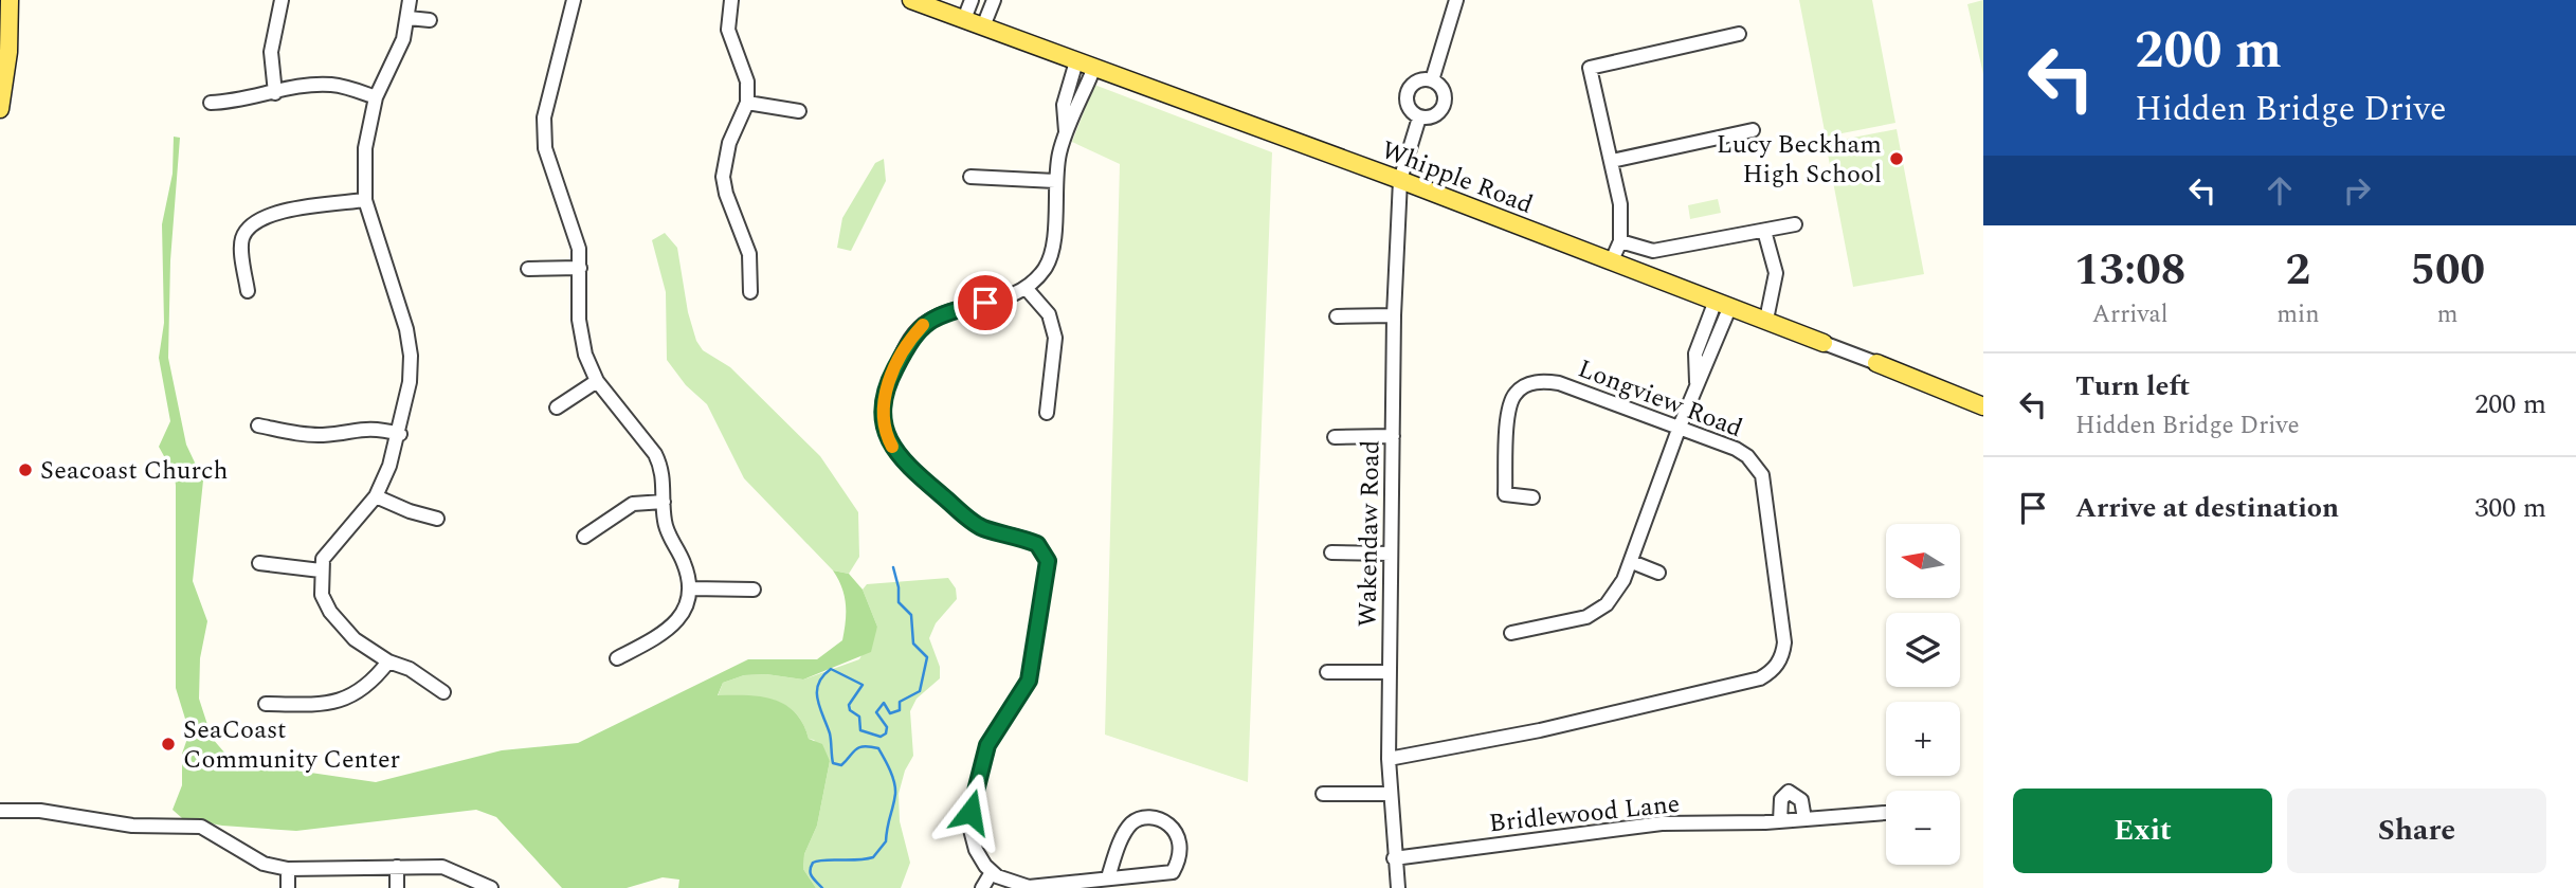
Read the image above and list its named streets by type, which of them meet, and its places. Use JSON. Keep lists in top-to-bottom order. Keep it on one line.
{"streets":{"main road":["Whipple Road"],"street":["Longview Road","Wakendaw Road","Bridlewood Lane"]},"crossings":[["Whipple Road","Wakendaw Road"],["Longview Road","Wakendaw Road"],["Wakendaw Road","Bridlewood Lane"]],"places":["Lucy Beckham High School","Seacoast Church","SeaCoast Community Center"],"north":"left","page":{"turn":["200 m","Hidden Bridge Drive"],"eta":["13:08","Arrival","2","min","500","m"],"list":[{"name":"Turn left","note":"Hidden Bridge Drive","value":"200 m"},{"name":"Arrive at destination","value":"300 m"}],"map_buttons":["+","−"],"buttons":["Exit","Share"]}}
